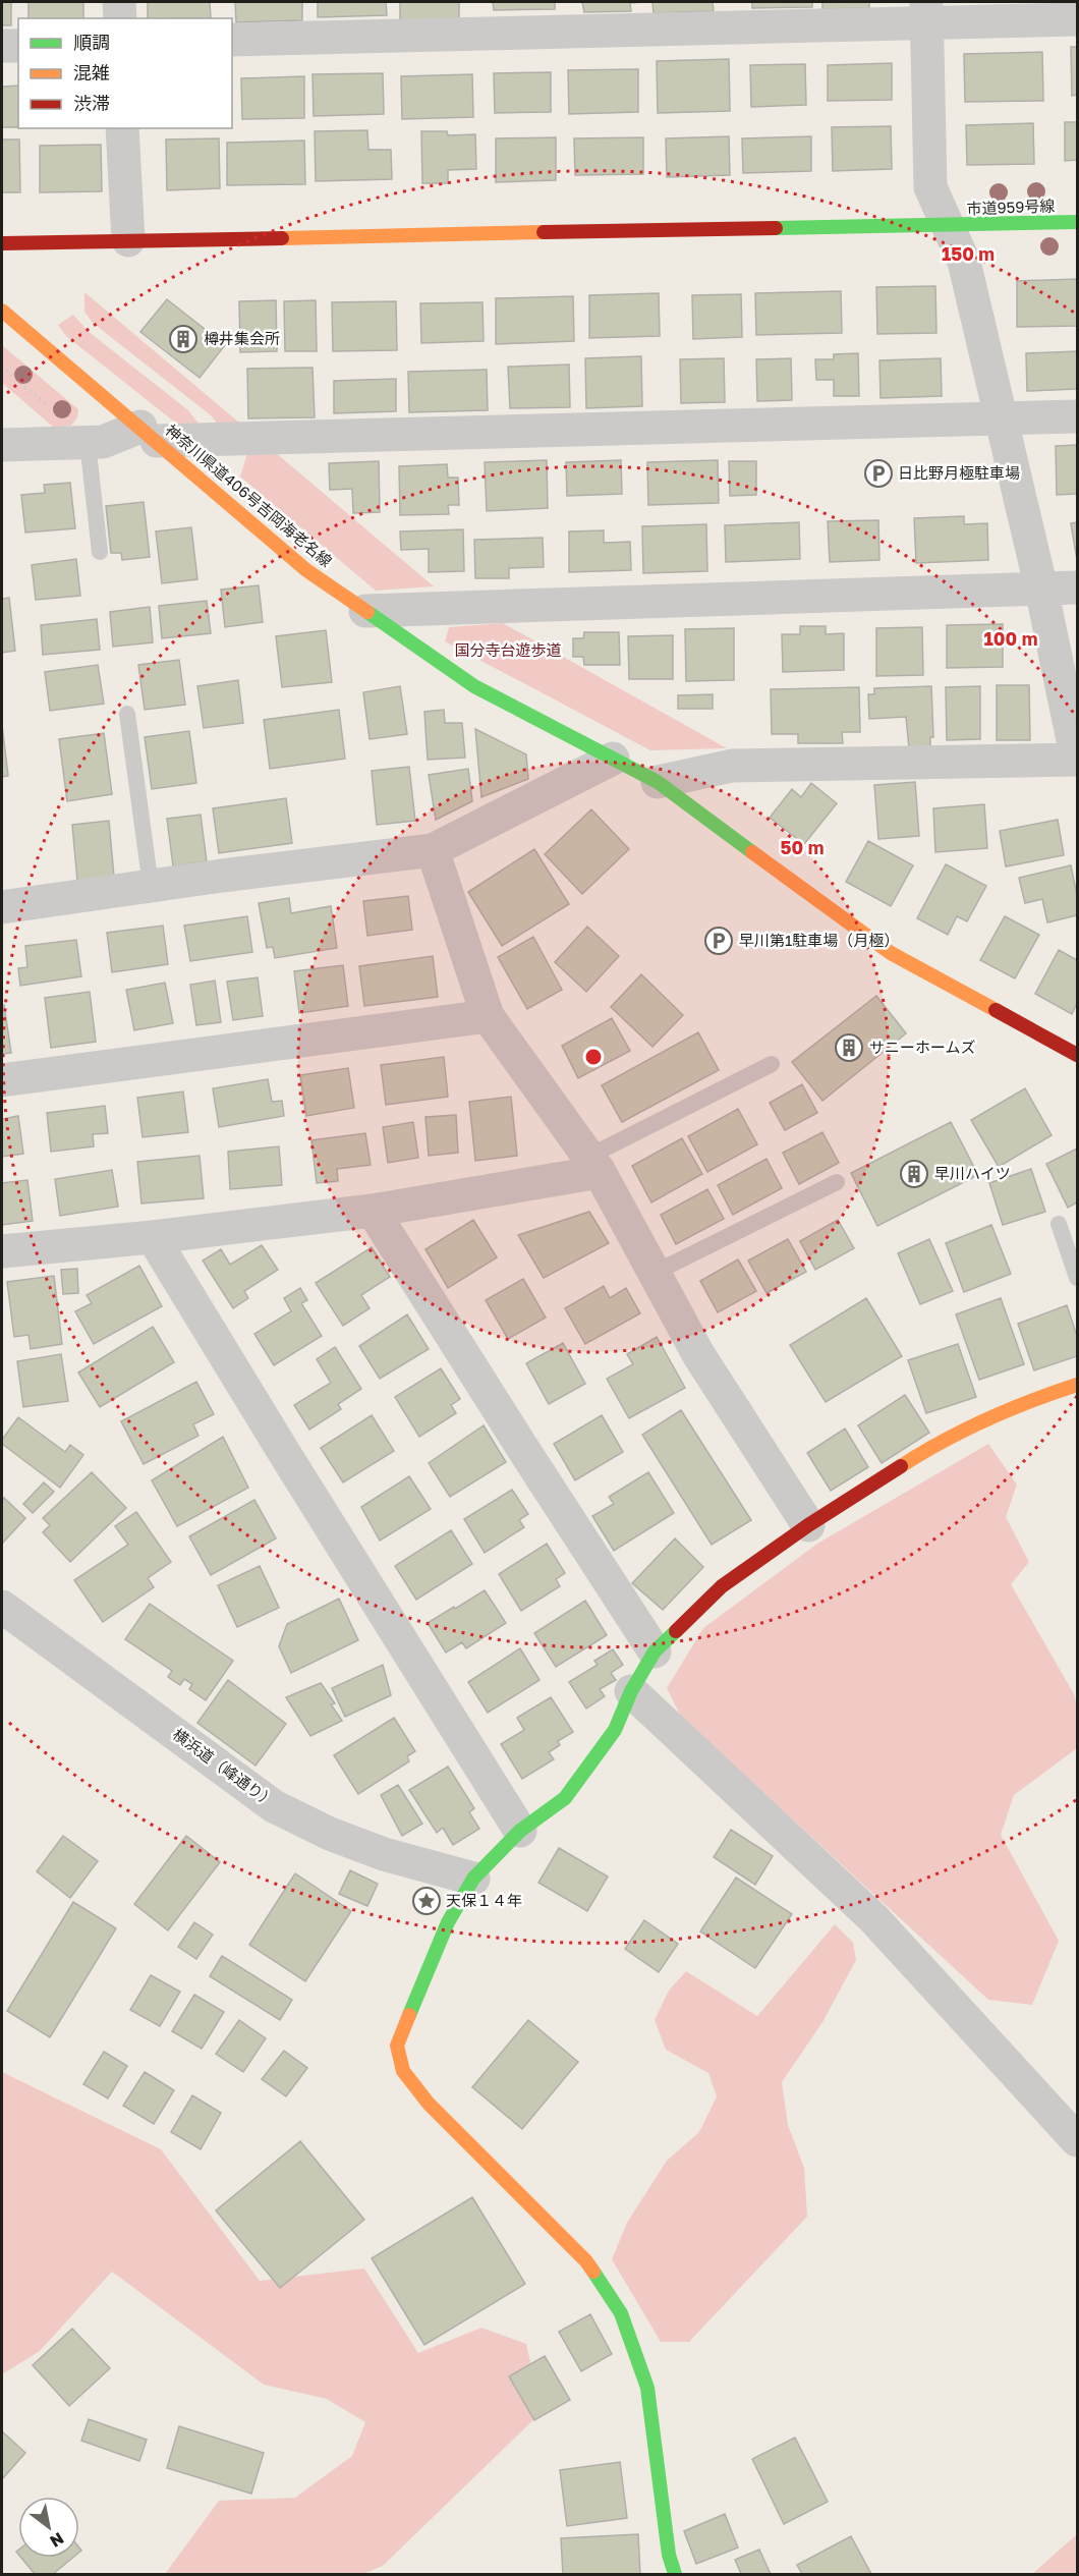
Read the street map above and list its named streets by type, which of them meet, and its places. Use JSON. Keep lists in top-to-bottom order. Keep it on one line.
{"streets":{"street":["市道959号線","神奈川県道406号吉岡海老名線","横浜道（峰通り）"]},"parks":["国分寺台遊歩道"],"places":{"building":["樽井集会所","サニーホームズ","早川ハイツ"],"parking":["日比野月極駐車場","早川第1駐車場（月極）"],"place":["天保１４年"]},"legend":["順調","混雑","渋滞"],"north":"bottom right","rings":["150 m","100 m","50 m"]}
